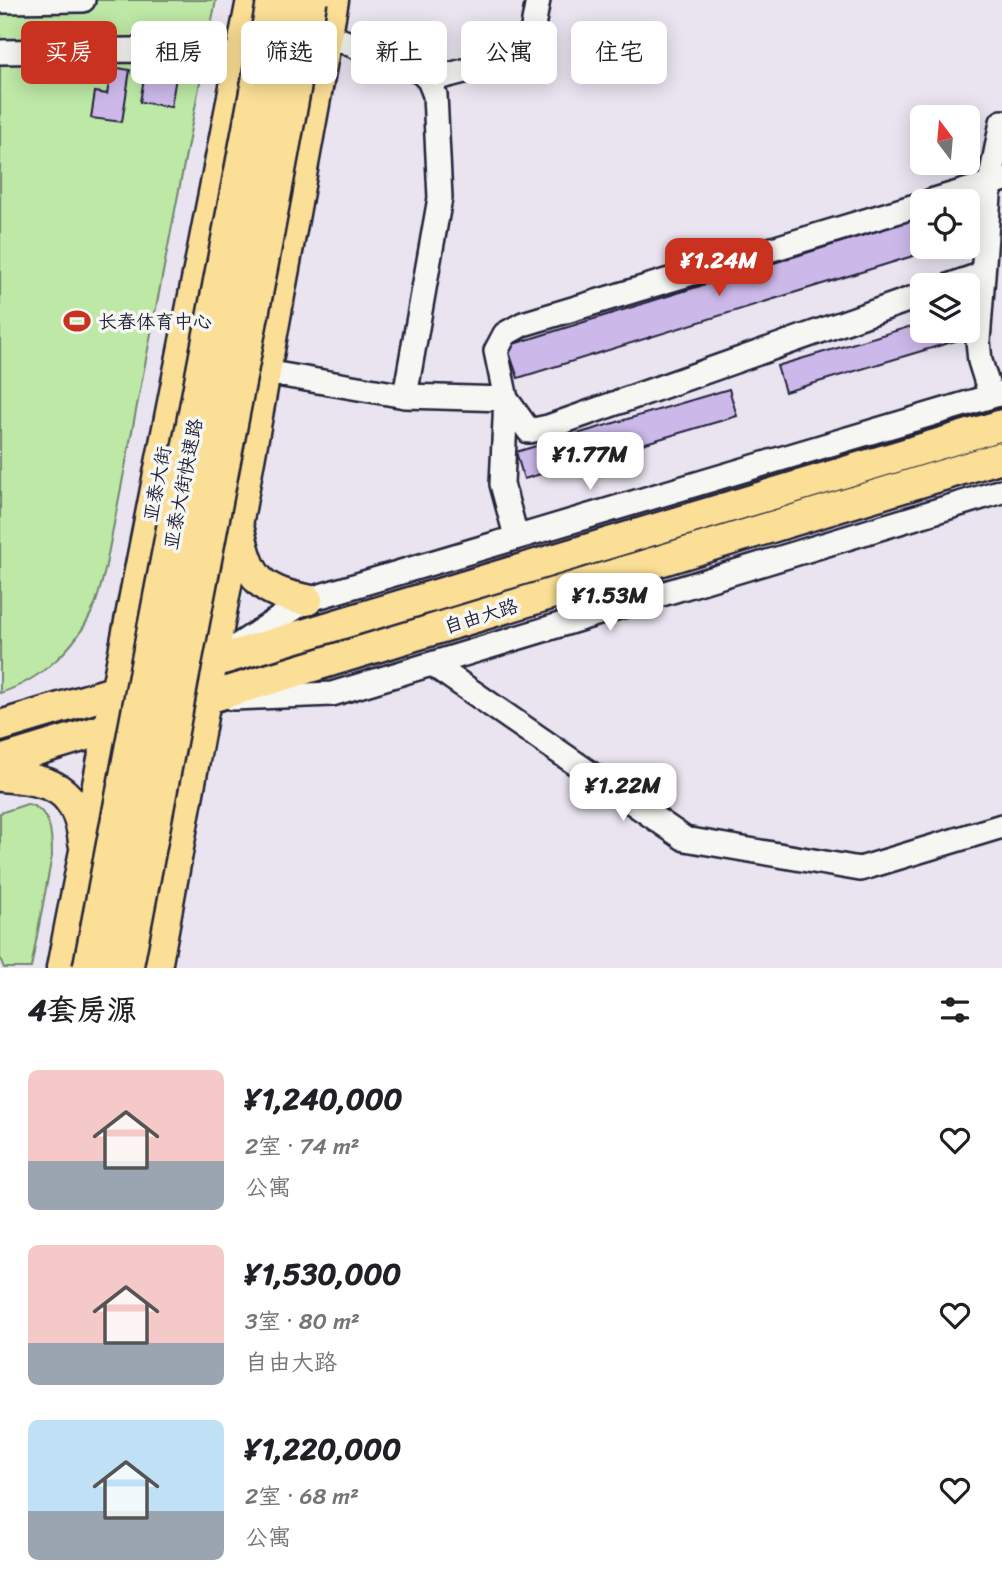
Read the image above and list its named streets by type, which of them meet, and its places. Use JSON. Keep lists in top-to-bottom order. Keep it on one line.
{"streets":{"highway":["亚泰大街快速路"],"main road":["亚泰大街","自由大路"]},"crossings":[["亚泰大街","自由大路"]],"places":{"sports":["长春体育中心"]},"north":"top","page":{"chip":["买房","租房","筛选","新上","公寓","住宅"],"price":["¥1.24M","¥1.77M","¥1.53M","¥1.22M"],"heading":"4套房源","list":[{"name":"¥1,240,000","note":"2室 · 74 m² · 公寓"},{"name":"¥1,530,000","note":"3室 · 80 m² · 自由大路"},{"name":"¥1,220,000","note":"2室 · 68 m² · 公寓"}]}}
